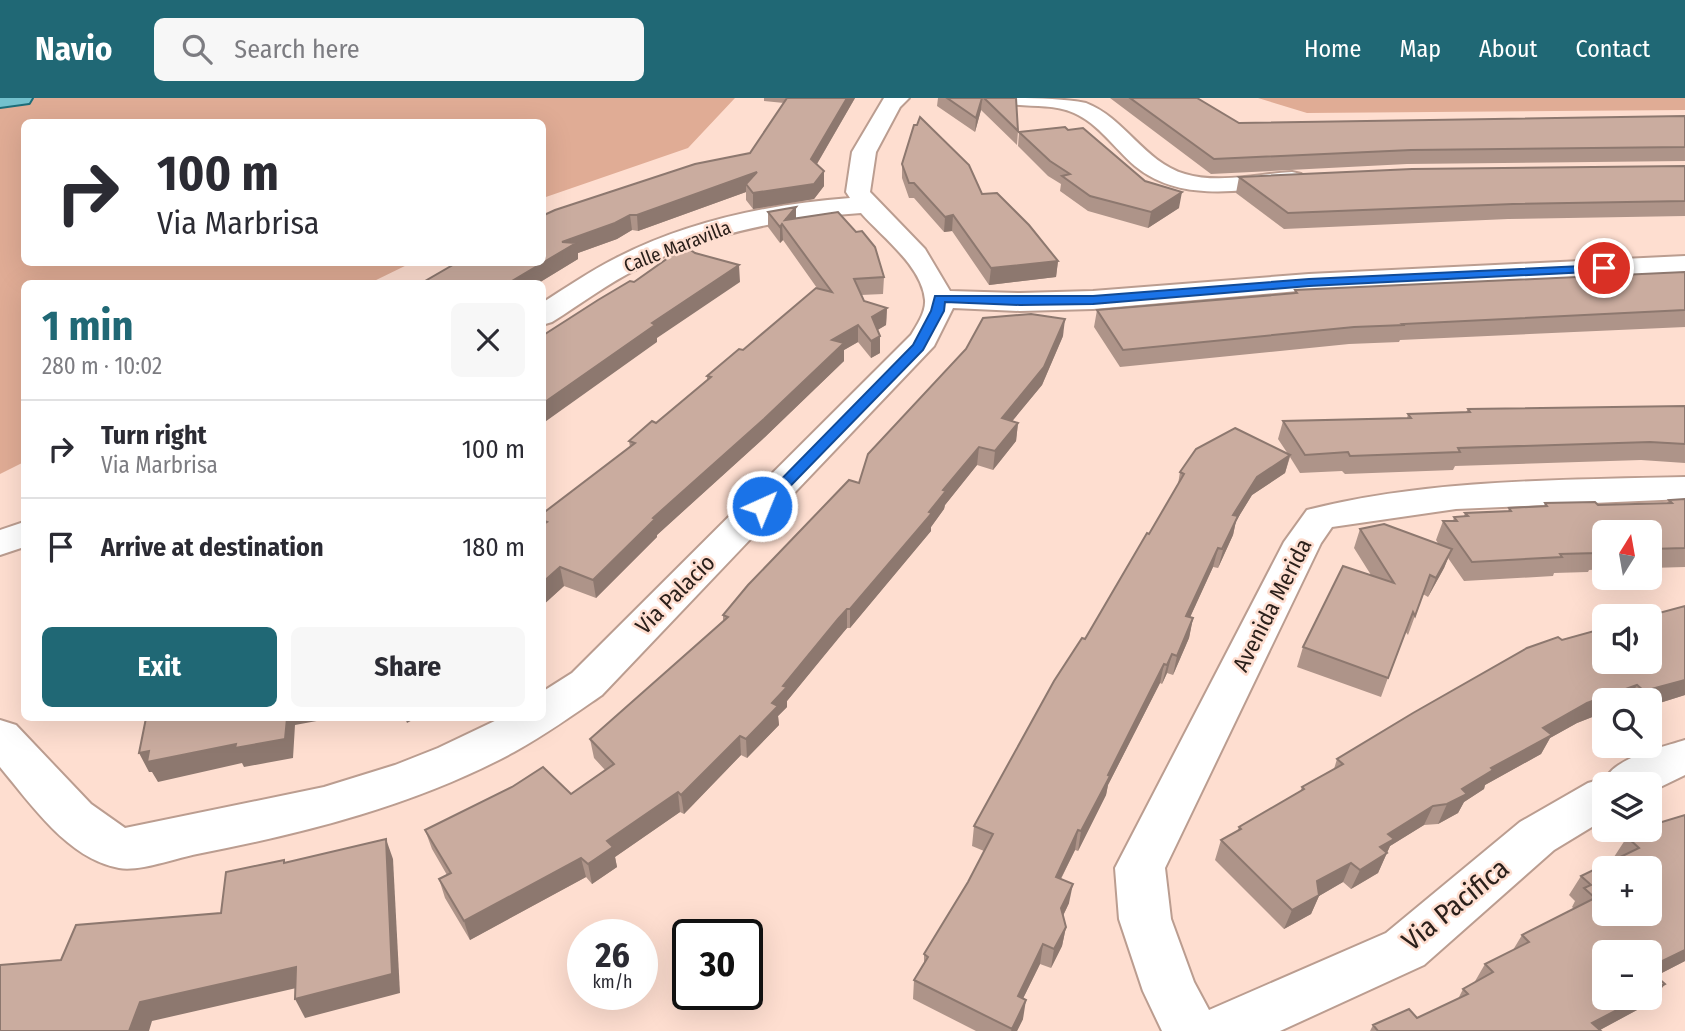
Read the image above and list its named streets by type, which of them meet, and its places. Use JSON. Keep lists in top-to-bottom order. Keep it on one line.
{"streets":{"street":["Calle Maravilla","Via Palacio","Avenida Merida","Via Pacifica"]},"north":"top","page":{"header":"Navio","search":"Search here","nav":["Home","Map","About","Contact"],"turn":["100 m","Via Marbrisa"],"heading":["1 min","280 m · 10:02"],"list":[{"name":"Turn right","note":"Via Marbrisa","value":"100 m"},{"name":"Arrive at destination","value":"180 m"}],"map_buttons":["+","−"],"buttons":["Exit","Share"],"speed":"26 km/h","limit":"30"}}
